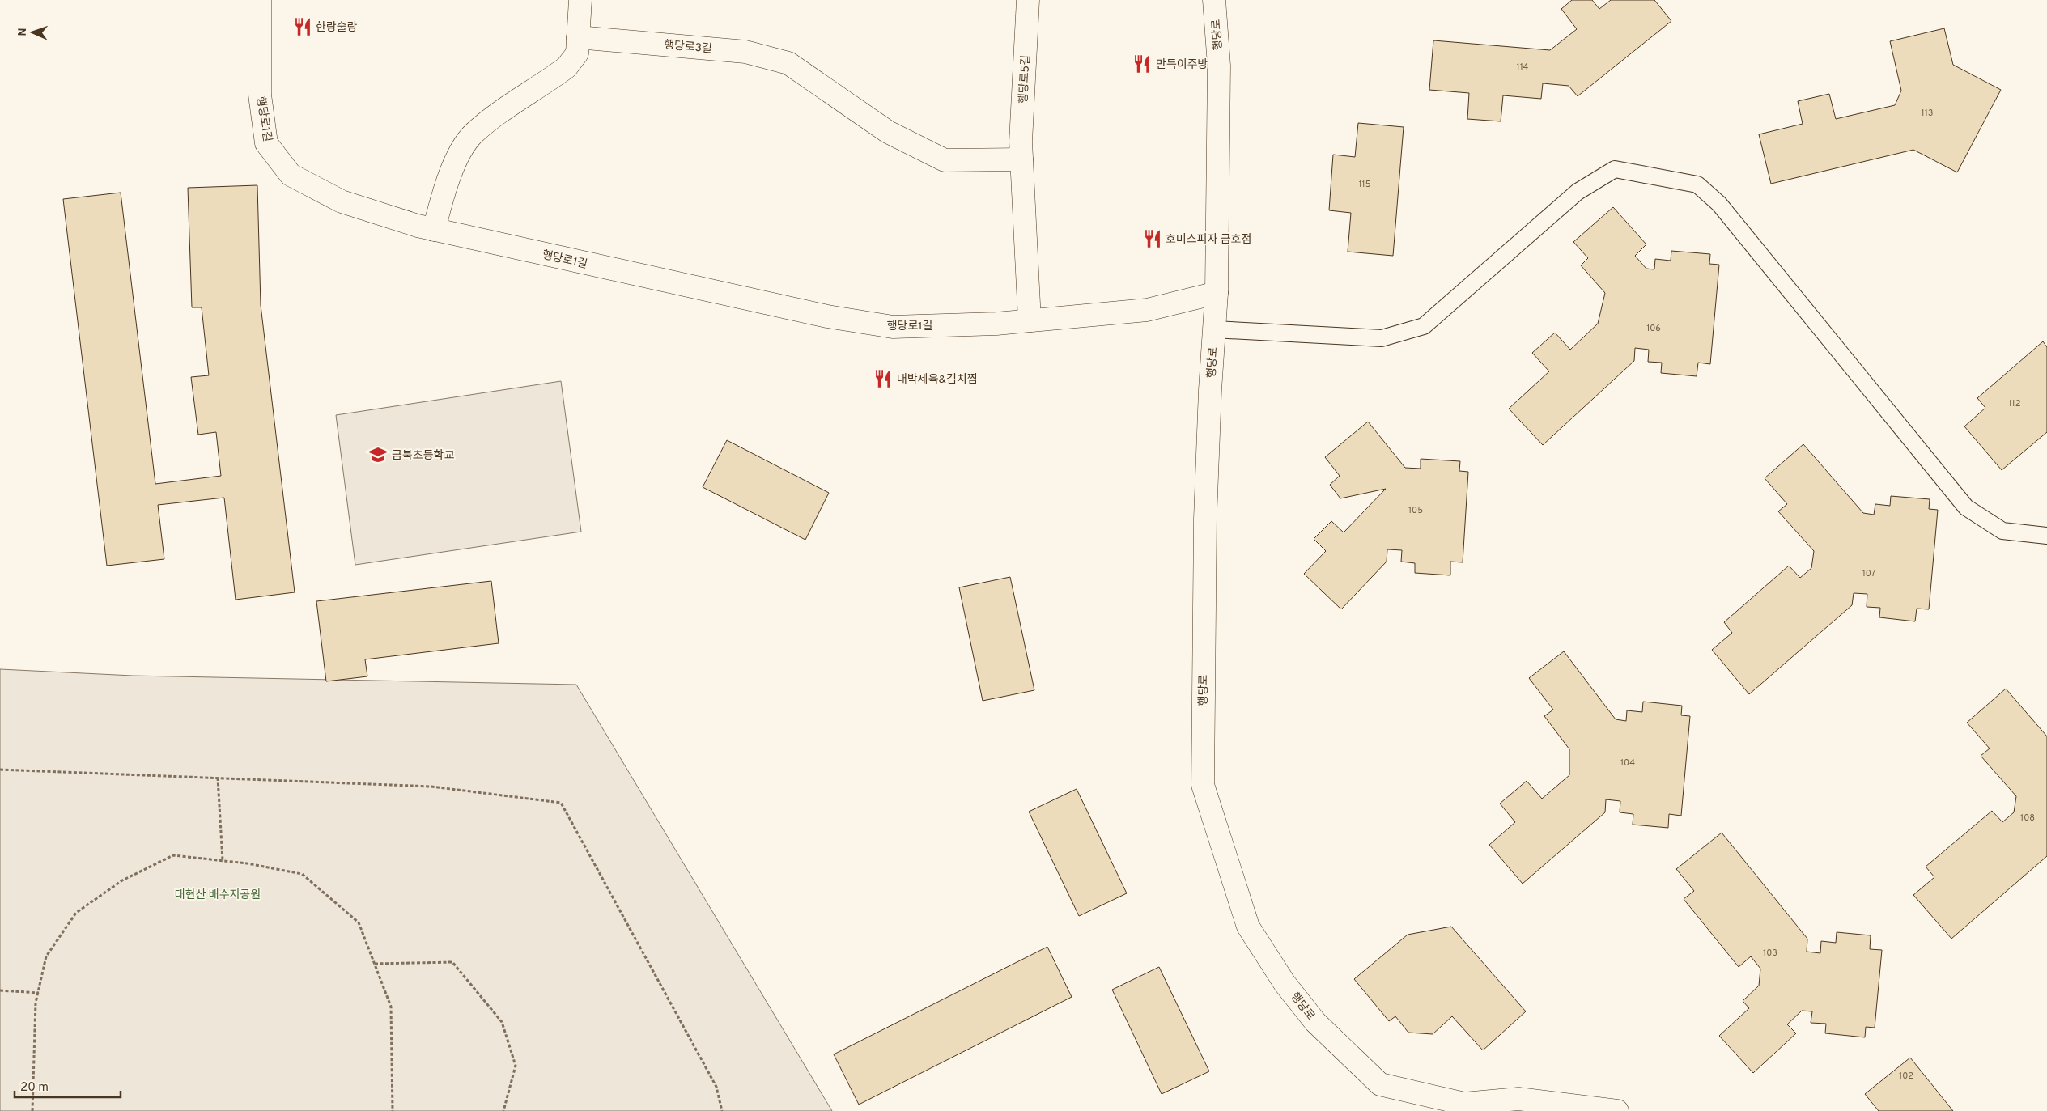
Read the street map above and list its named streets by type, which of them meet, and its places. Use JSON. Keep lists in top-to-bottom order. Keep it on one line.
{"streets":{"street":["행당로","행당로3길","행당로5길","행당로1길"]},"crossings":[["행당로","행당로1길"],["행당로3길","행당로5길"]],"parks":["대현산 배수지공원"],"places":{"restaurant":["한랑술랑","만득이주방","호미스피자 금호점","대박제육&김치찜"],"school or university":["금북초등학교"]},"house_numbers":["114","113","115","106","112","105","107","104","108","103","102"],"scale_bar":"20 m","north":"left"}
